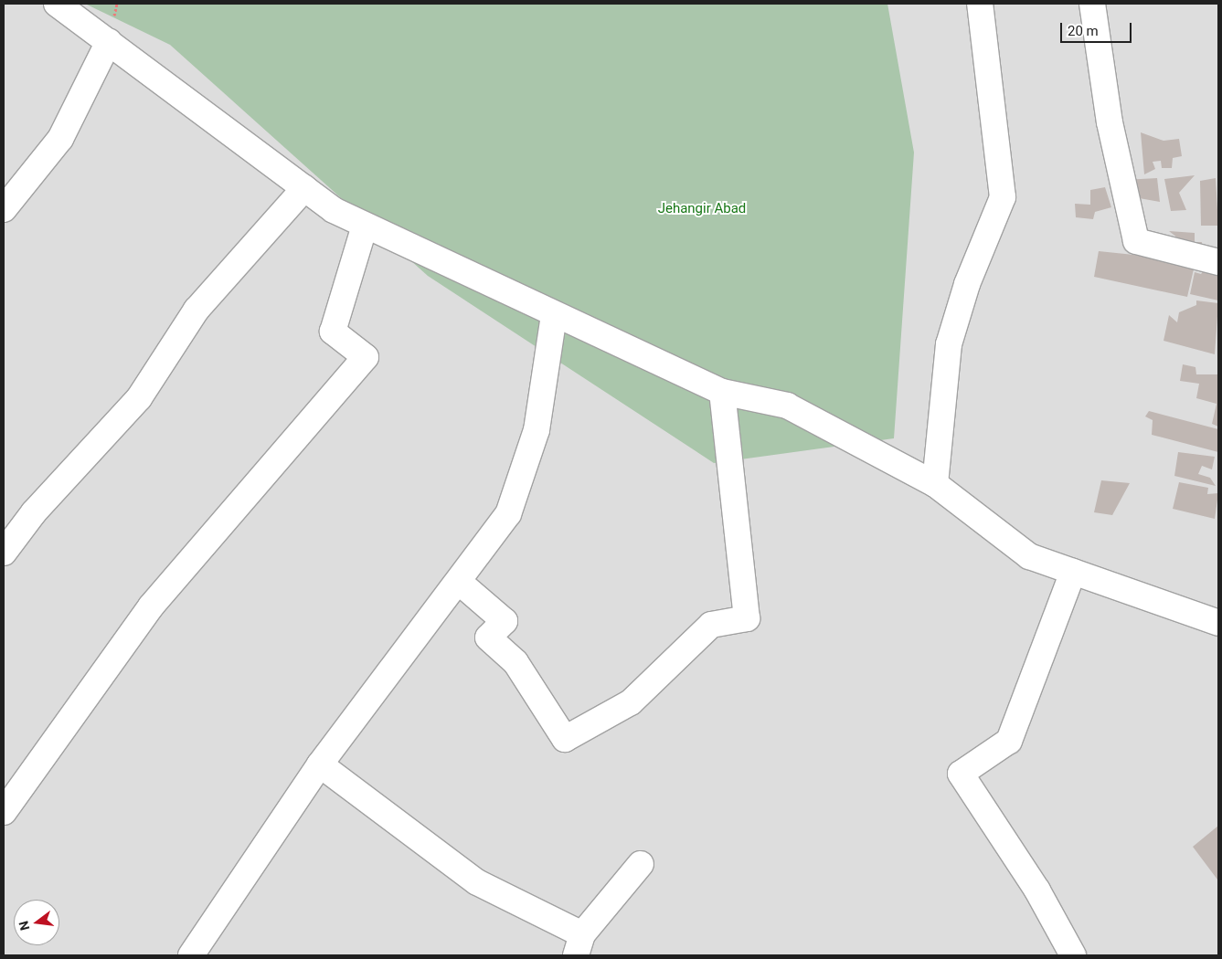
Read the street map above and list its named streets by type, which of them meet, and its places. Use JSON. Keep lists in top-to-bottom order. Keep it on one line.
{"parks":["Jehangir Abad"],"scale_bar":"20 m","north":"left"}
